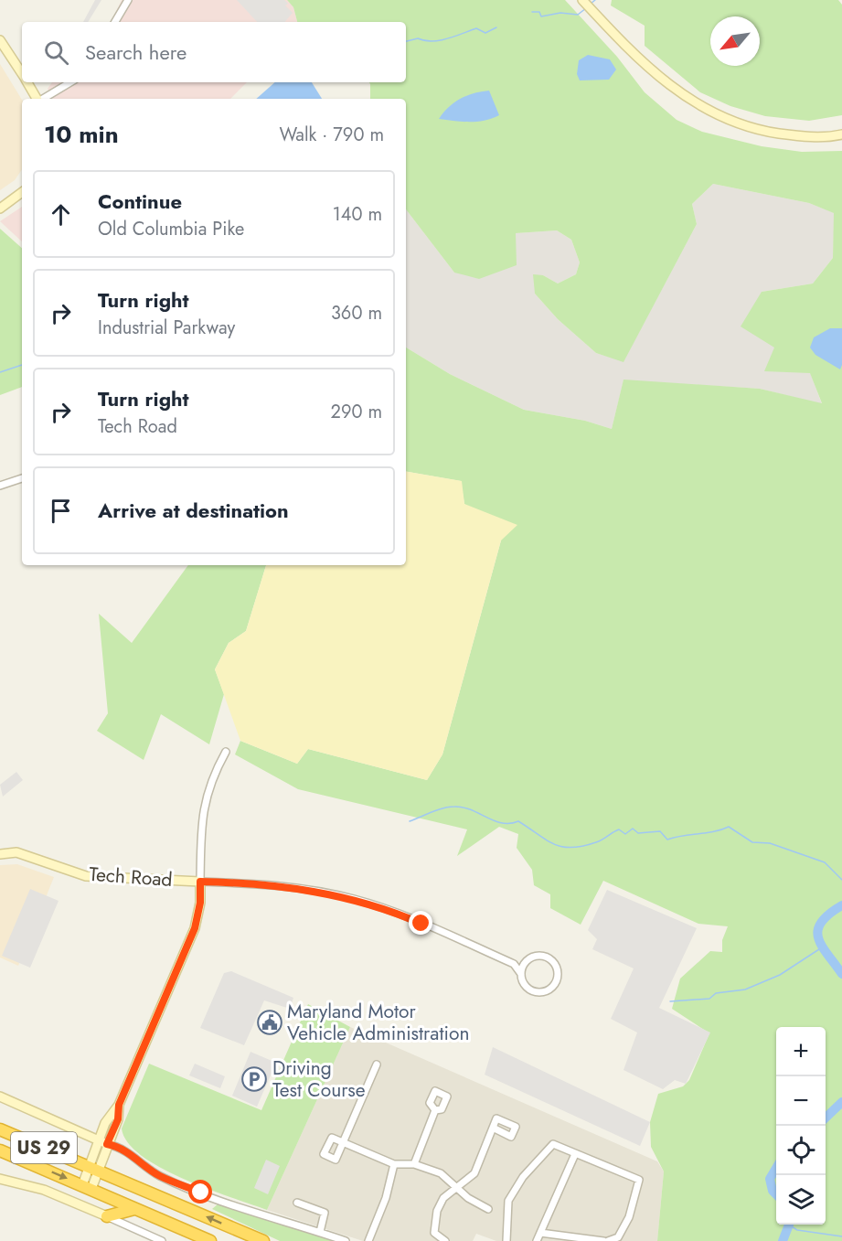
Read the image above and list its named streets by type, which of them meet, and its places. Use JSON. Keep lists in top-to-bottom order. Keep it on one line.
{"streets":{"highway":["US 29"],"street":["Tech Road"]},"places":{"public building":["Maryland Motor Vehicle Administration"],"parking":["Driving Test Course"]},"north":"bottom left","page":{"search":"Search here","heading":["10 min","Walk · 790 m"],"list":[["Continue","Old Columbia Pike","140 m"],["Turn right","Industrial Parkway","360 m"],["Turn right","Tech Road","290 m"],"Arrive at destination"],"map_buttons":["+","−"]}}
